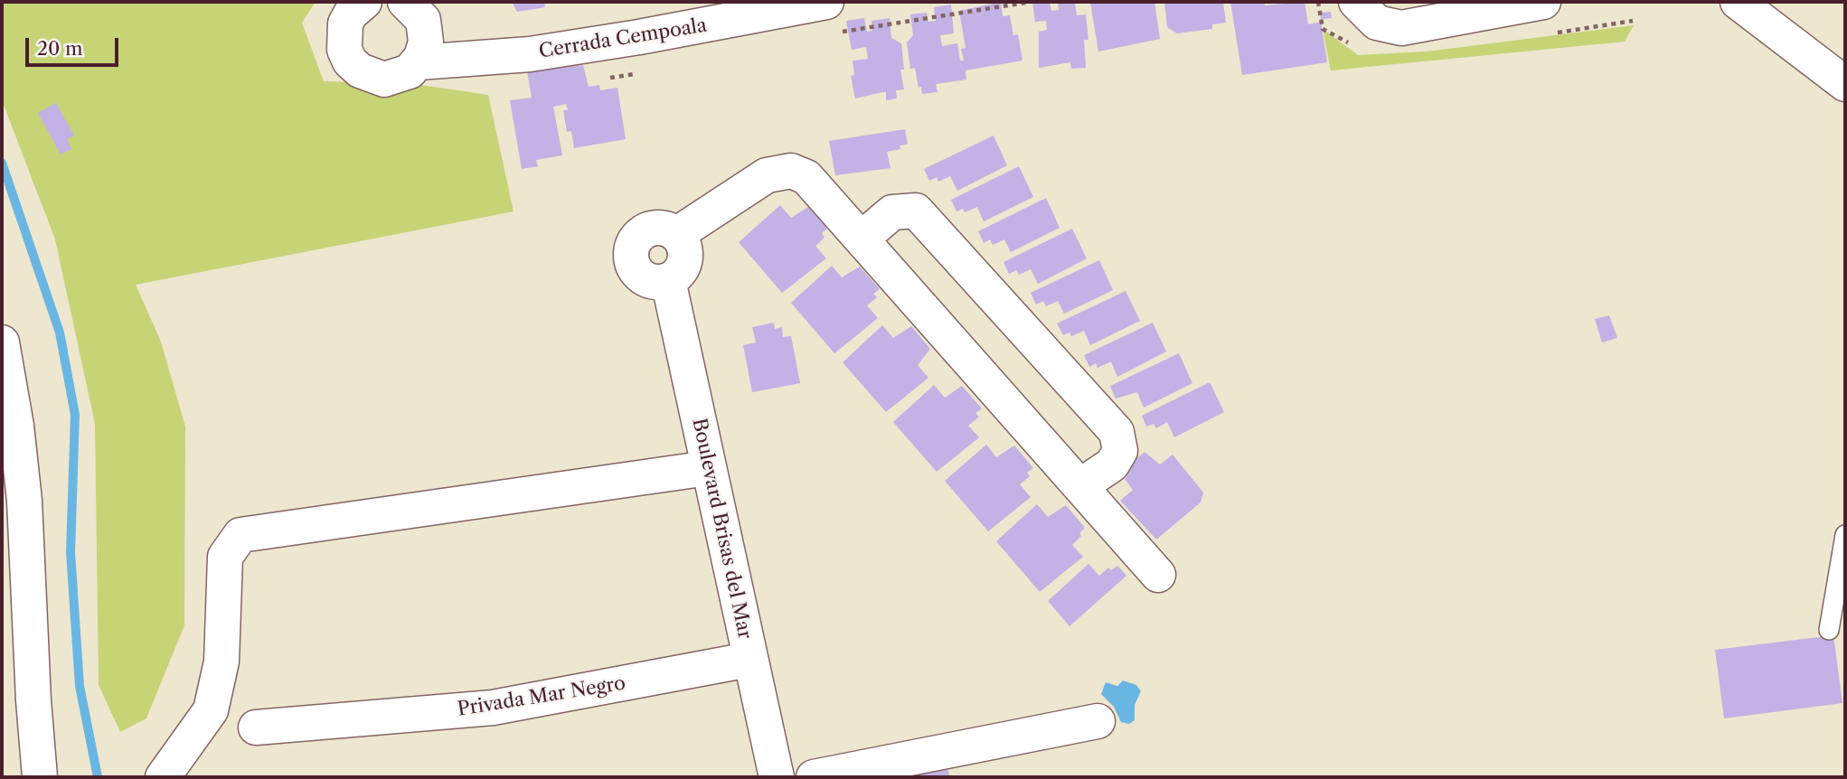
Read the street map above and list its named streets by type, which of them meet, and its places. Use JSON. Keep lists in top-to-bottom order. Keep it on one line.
{"streets":{"street":["Cerrada Cempoala","Boulevard Brisas del Mar","Privada Mar Negro"]},"crossings":[["Boulevard Brisas del Mar","Privada Mar Negro"]],"scale_bar":"20 m"}
